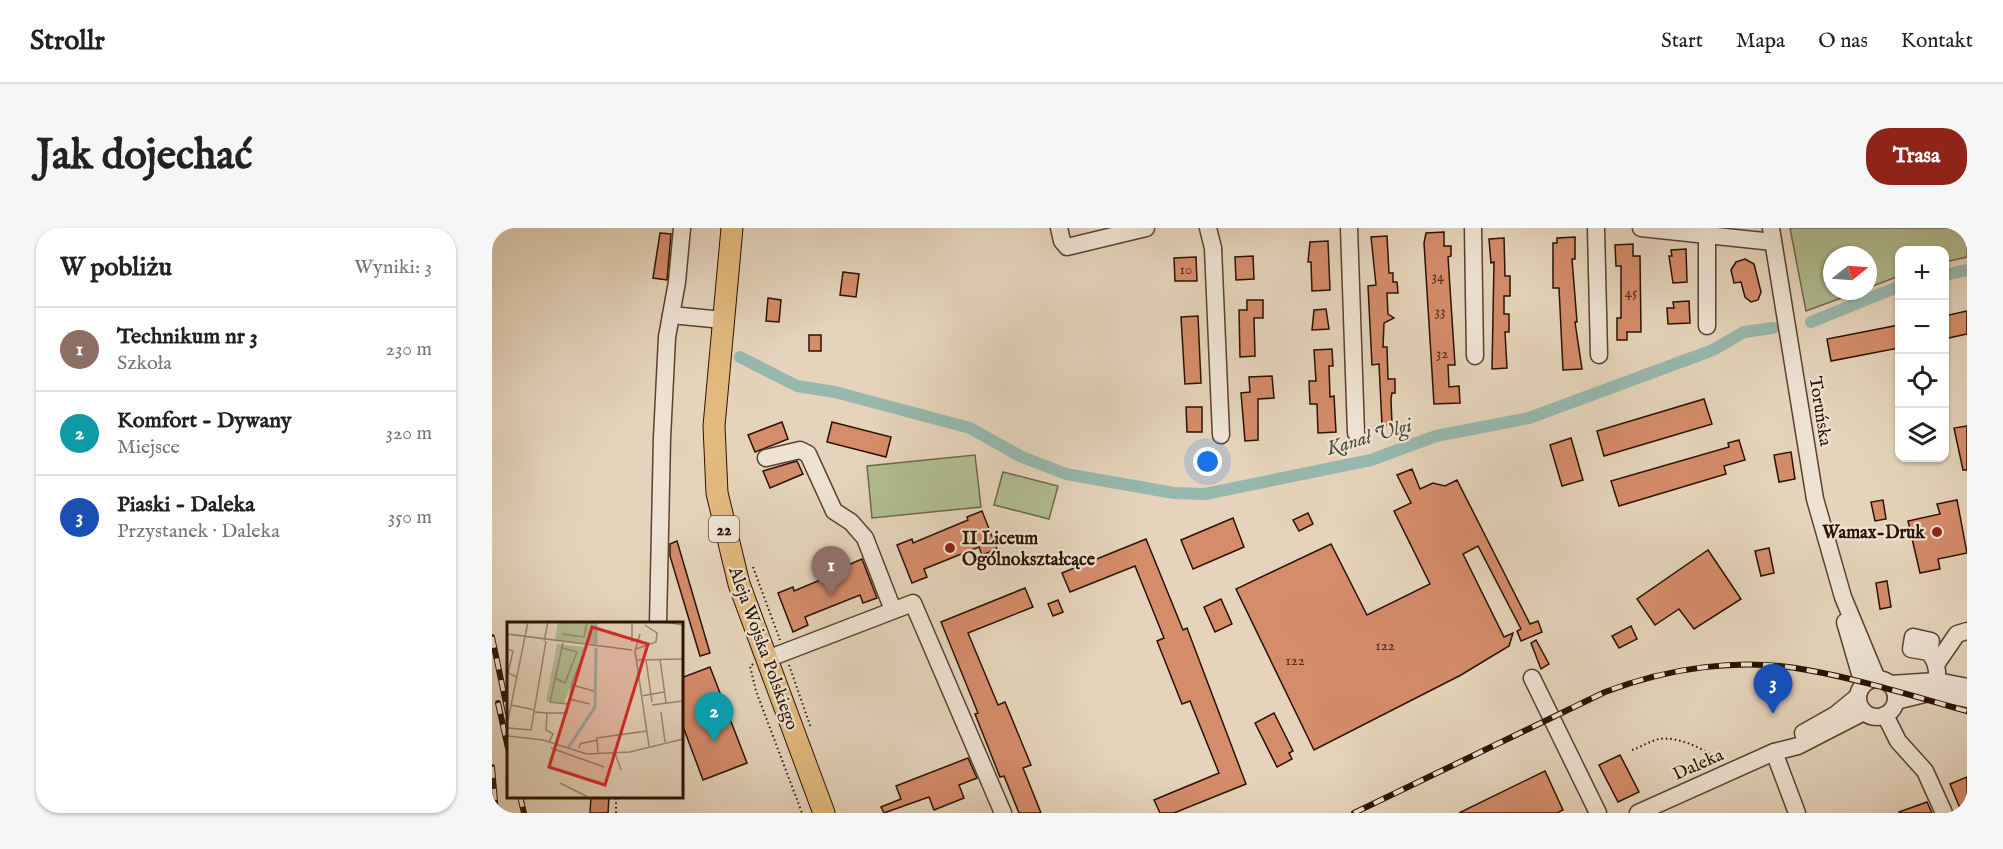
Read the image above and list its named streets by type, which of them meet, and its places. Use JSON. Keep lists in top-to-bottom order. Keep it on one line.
{"streets":{"main road":["22","Aleja Wojska Polskiego"],"street":["Toruńska","Daleka"]},"crossings":[["Toruńska","Daleka"]],"water":["Kanał Ulgi"],"places":["Wamax-Druk","II Liceum Ogólnokształcące"],"house_numbers":["10","34","45","33","32","122","122"],"north":"right","page":{"header":"Strollr","nav":["Start","Mapa","O nas","Kontakt"],"buttons":"Trasa","title":"Jak dojechać","heading":["W pobliżu","Wyniki: 3"],"map_buttons":["+","−"],"list":[{"mark":"1","name":"Technikum nr 3","note":"Szkoła","value":"230 m"},{"mark":"2","name":"Komfort - Dywany","note":"Miejsce","value":"320 m"},{"mark":"3","name":"Piaski - Daleka","note":"Przystanek · Daleka","value":"350 m"}],"pins":["1","3","2"]}}
